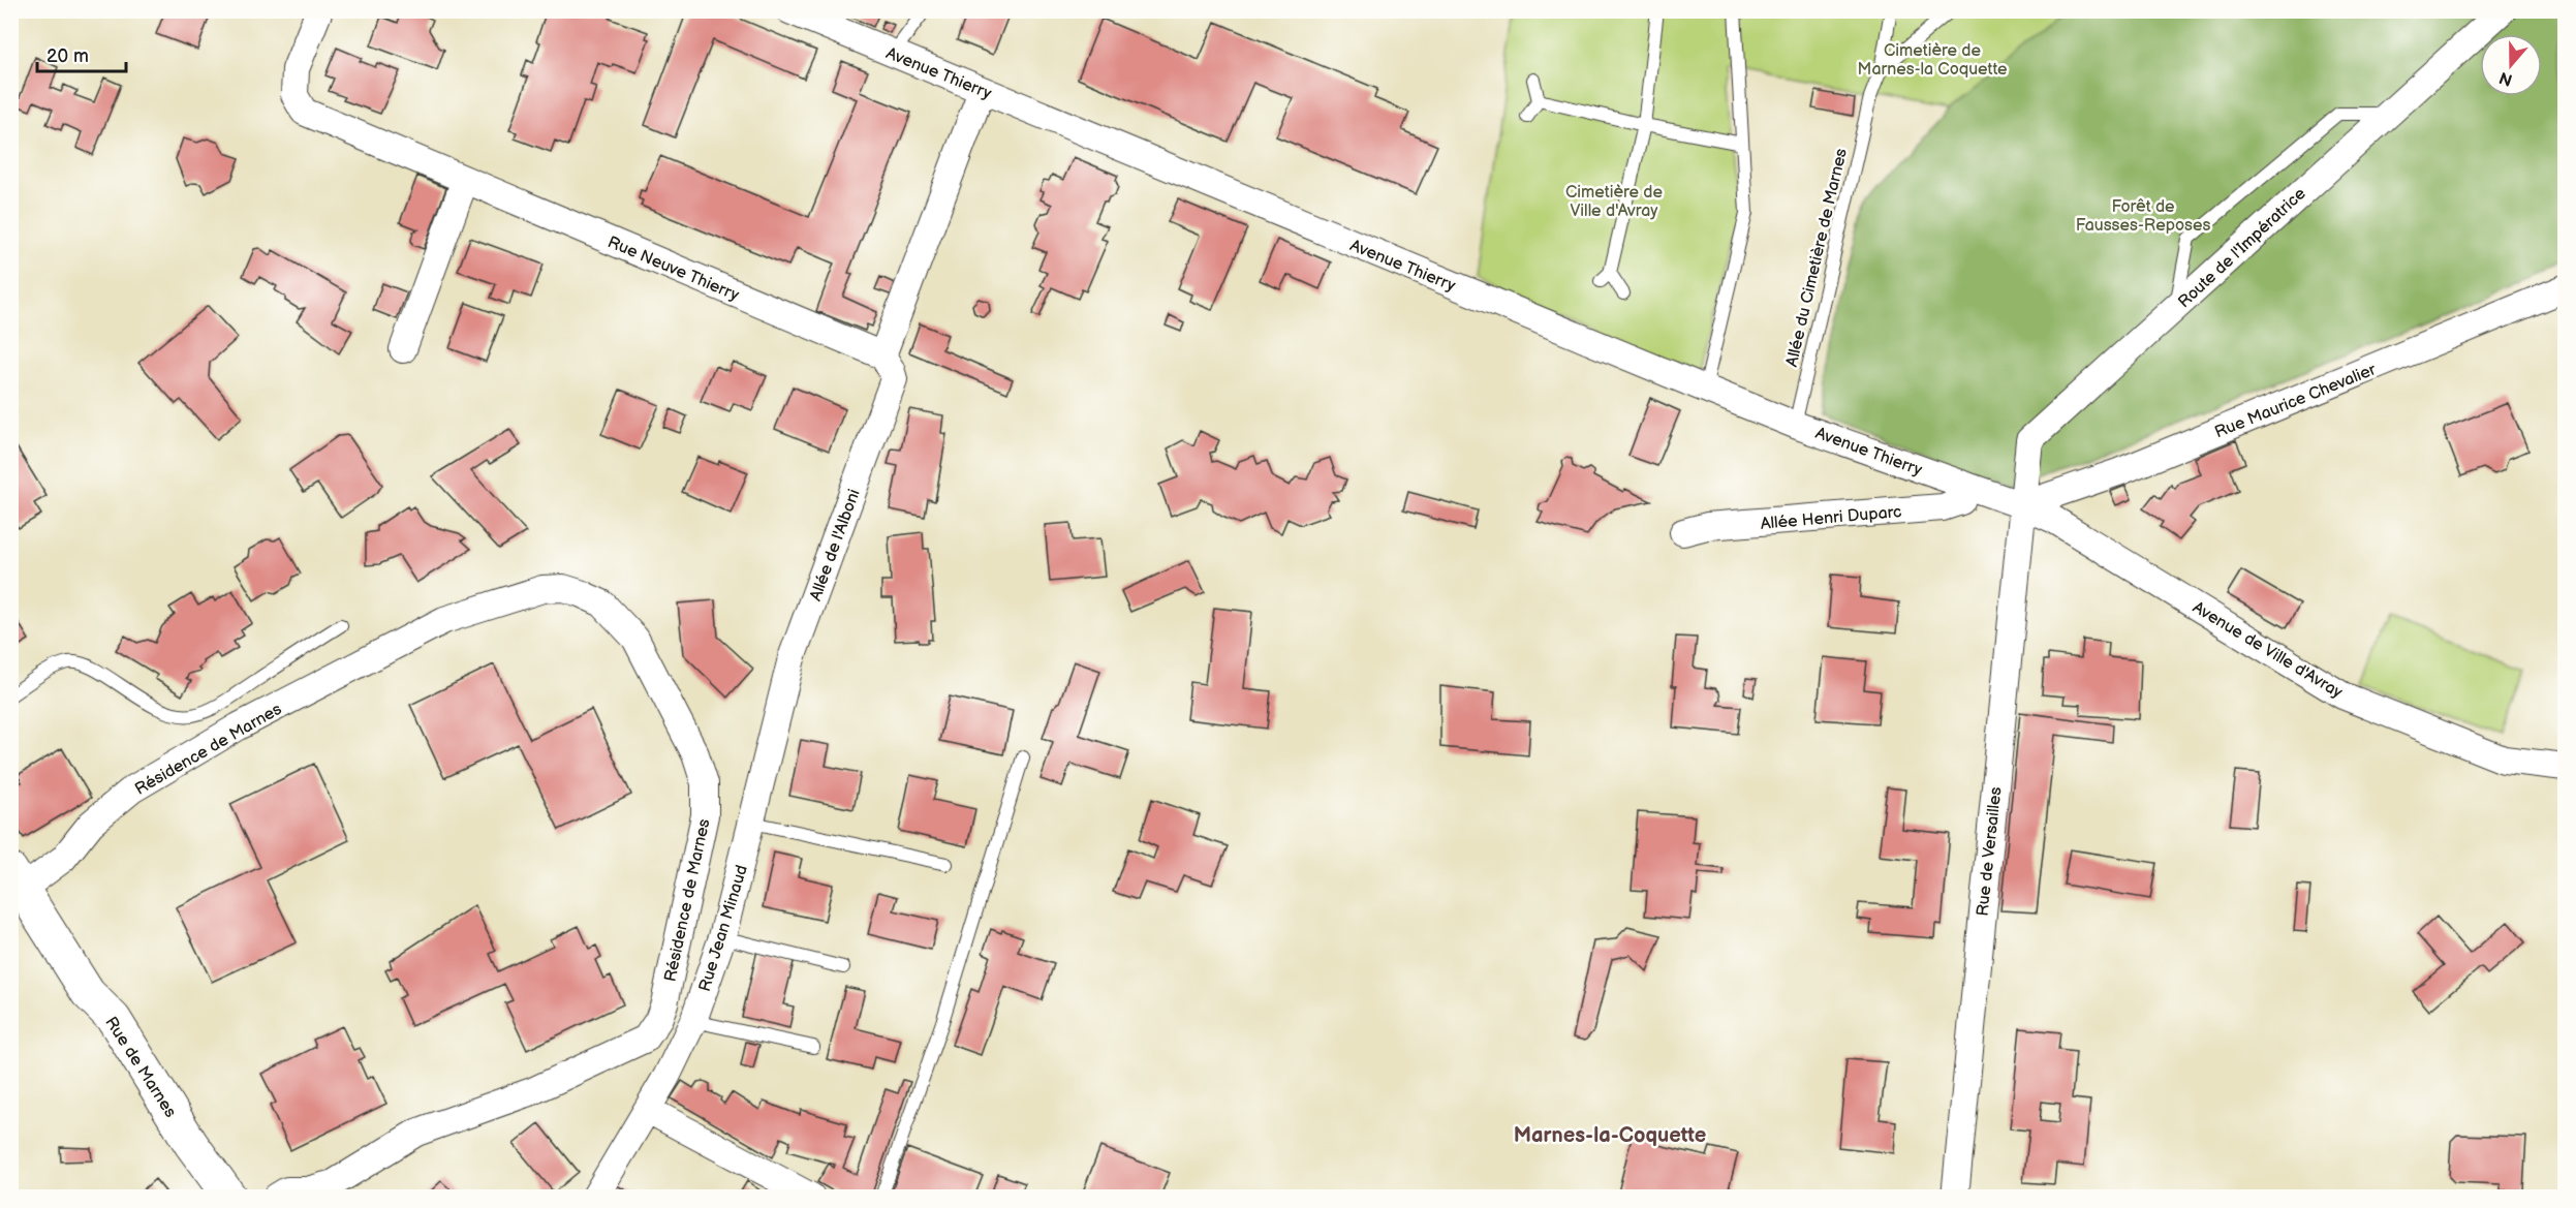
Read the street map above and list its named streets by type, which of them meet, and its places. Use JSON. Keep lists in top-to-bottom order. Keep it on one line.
{"streets":{"main road":["Rue de Marnes"],"street":["Avenue Thierry","Route de l'Impératrice","Rue Neuve Thierry","Rue Maurice Chevalier","Allée Henri Duparc","Allée de l'Alboni","Avenue de Ville d'Avray","Résidence de Marnes","Rue de Versailles","Rue Jean Minaud"],"lane":["Allée du Cimetière de Marnes"]},"crossings":[["Avenue Thierry","Route de l'Impératrice"],["Avenue Thierry","Allée du Cimetière de Marnes"],["Avenue Thierry","Rue Maurice Chevalier"],["Avenue Thierry","Allée Henri Duparc"],["Avenue Thierry","Avenue de Ville d'Avray"],["Avenue Thierry","Rue de Versailles"],["Route de l'Impératrice","Rue Maurice Chevalier"],["Route de l'Impératrice","Avenue de Ville d'Avray"],["Route de l'Impératrice","Rue de Versailles"],["Rue Neuve Thierry","Allée de l'Alboni"],["Rue Maurice Chevalier","Avenue de Ville d'Avray"],["Rue Maurice Chevalier","Rue de Versailles"],["Allée de l'Alboni","Rue Jean Minaud"],["Avenue de Ville d'Avray","Rue de Versailles"],["Résidence de Marnes","Rue de Marnes"]],"districts":["Marnes-la-Coquette"],"parks":["Cimetière de Marnes-la Coquette","Cimetière de Ville d'Avray","Forêt de Fausses-Reposes"],"scale_bar":"20 m","north":"bottom"}
